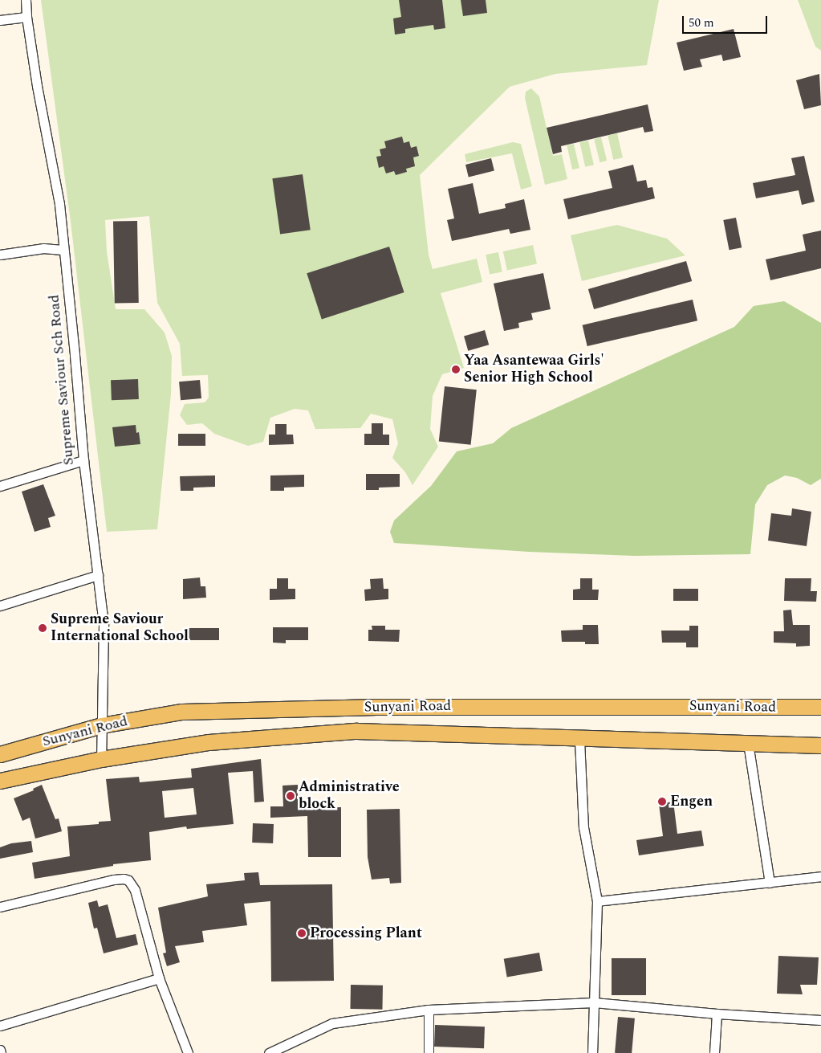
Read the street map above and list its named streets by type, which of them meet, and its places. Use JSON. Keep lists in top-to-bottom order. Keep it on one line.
{"streets":{"main road":["Sunyani Road"],"street":["Supreme Saviour Sch Road"]},"crossings":[["Supreme Saviour Sch Road","Sunyani Road"]],"places":["Yaa Asantewaa Girls' Senior High School","Supreme Saviour International School","Administrative block","Engen","Processing Plant"],"scale_bar":"50 m"}
